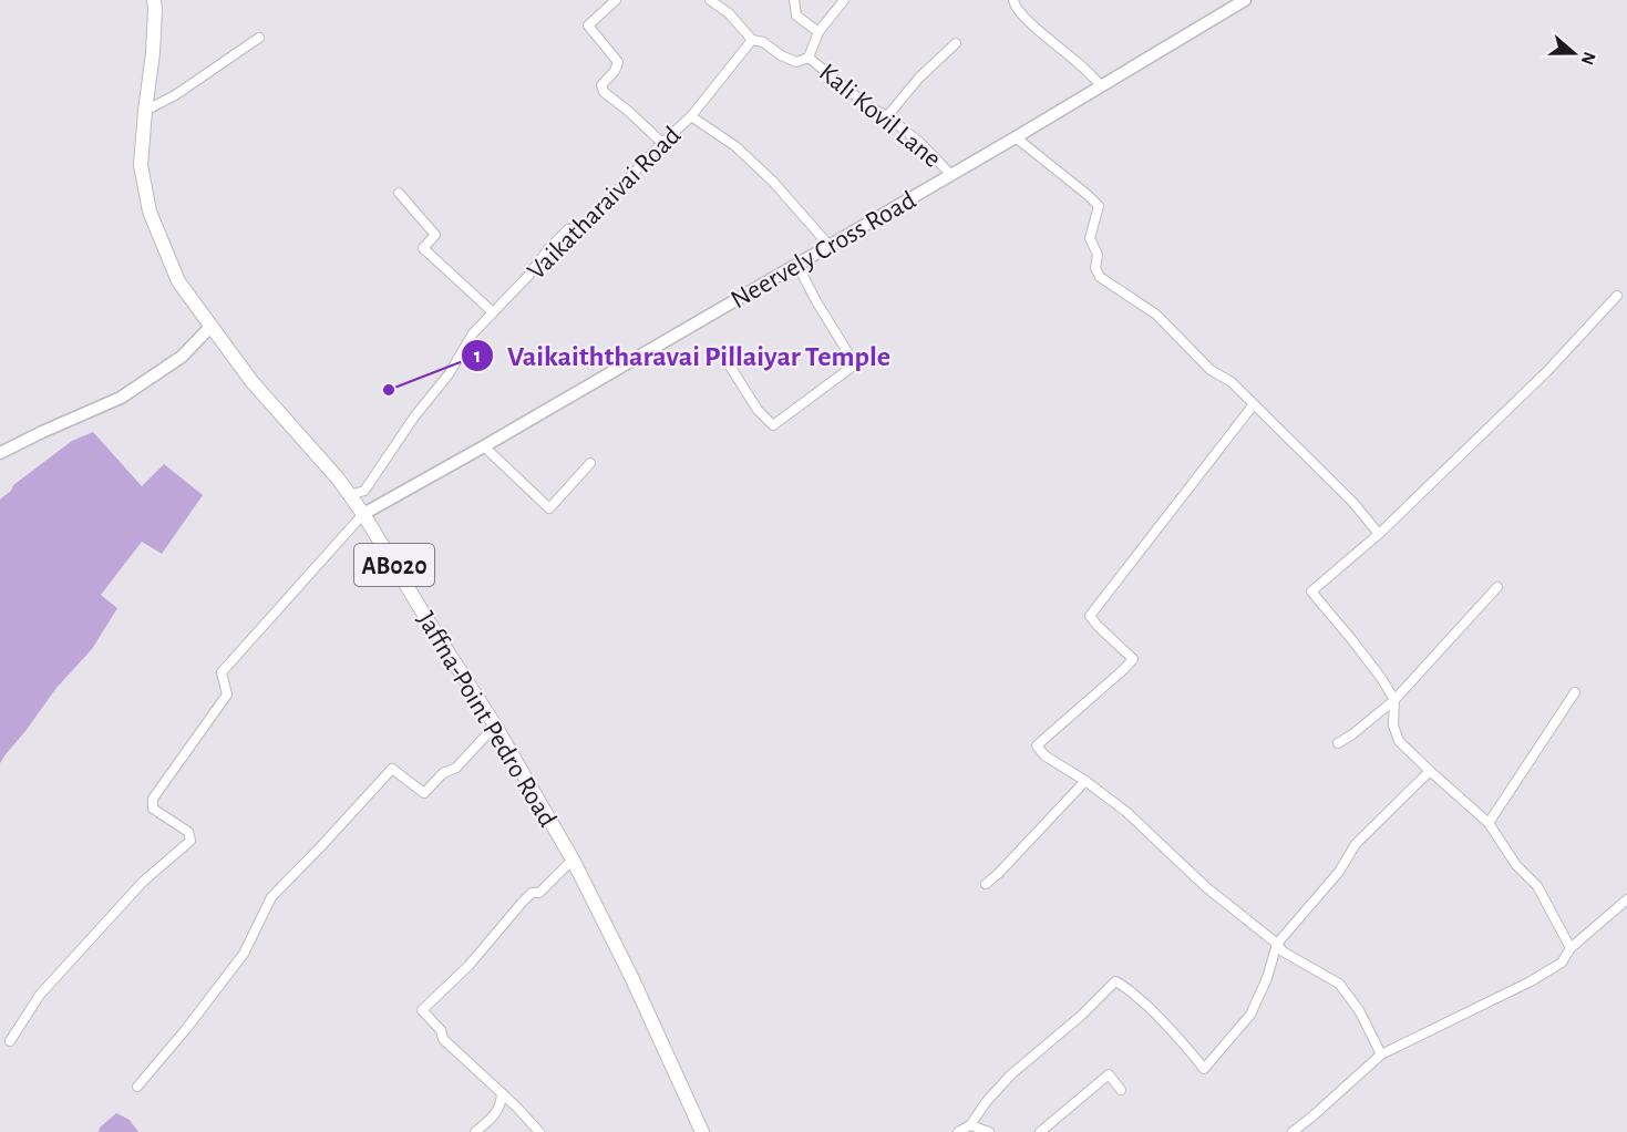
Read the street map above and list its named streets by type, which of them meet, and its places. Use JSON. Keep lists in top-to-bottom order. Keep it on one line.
{"streets":{"main road":["AB020","Jaffna-Point Pedro Road"],"street":["Kali Kovil Lane","Vaikatharaivai Road","Neervely Cross Road"]},"crossings":[["Kali Kovil Lane","Neervely Cross Road"],["Vaikatharaivai Road","Jaffna-Point Pedro Road"],["Neervely Cross Road","Jaffna-Point Pedro Road"]],"places":["Vaikaiththaravai Pillaiyar Temple"],"north":"right"}
